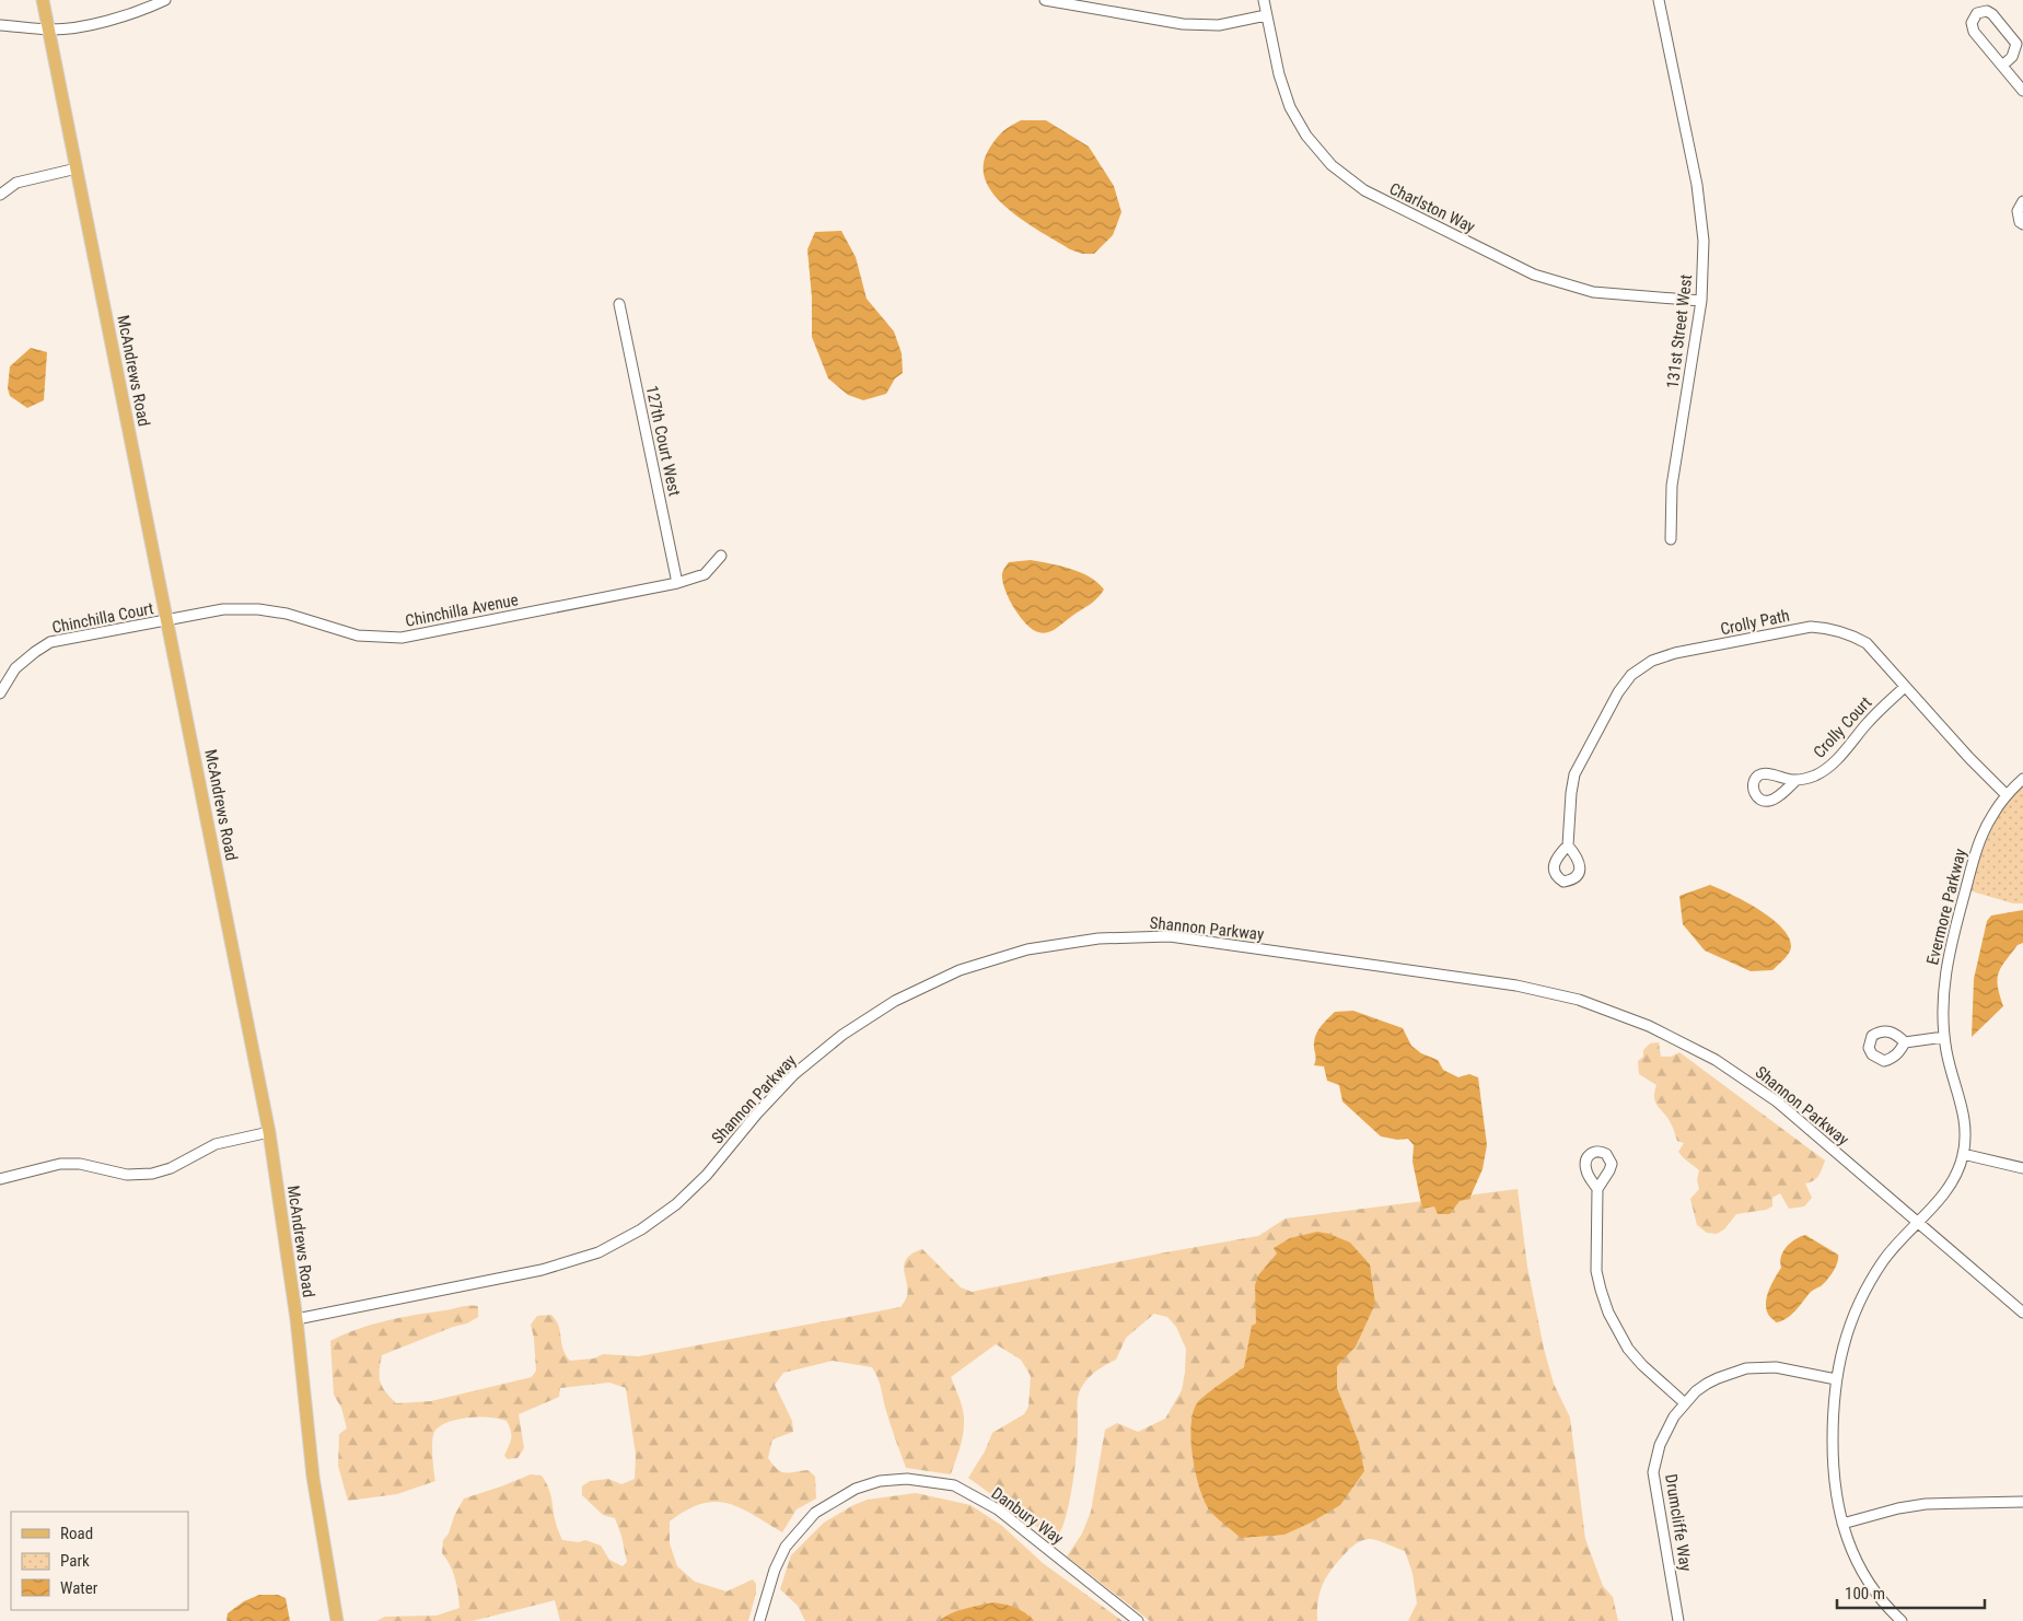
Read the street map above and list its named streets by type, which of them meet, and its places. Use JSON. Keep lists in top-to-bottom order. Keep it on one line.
{"streets":{"main road":["McAndrews Road"],"street":["Charlston Way","131st Street West","127th Court West","Chinchilla Avenue","Chinchilla Court","Crolly Path","Crolly Court","Evermore Parkway","Shannon Parkway","Danbury Way","Drumcliffe Way"]},"crossings":[["Charlston Way","131st Street West"],["McAndrews Road","Chinchilla Avenue"],["McAndrews Road","Chinchilla Court"],["McAndrews Road","Shannon Parkway"],["127th Court West","Chinchilla Avenue"],["Chinchilla Avenue","Chinchilla Court"],["Crolly Path","Crolly Court"],["Crolly Path","Evermore Parkway"],["Evermore Parkway","Shannon Parkway"],["Evermore Parkway","Drumcliffe Way"]],"legend":["Road","Park","Water"],"scale_bar":"100 m"}
